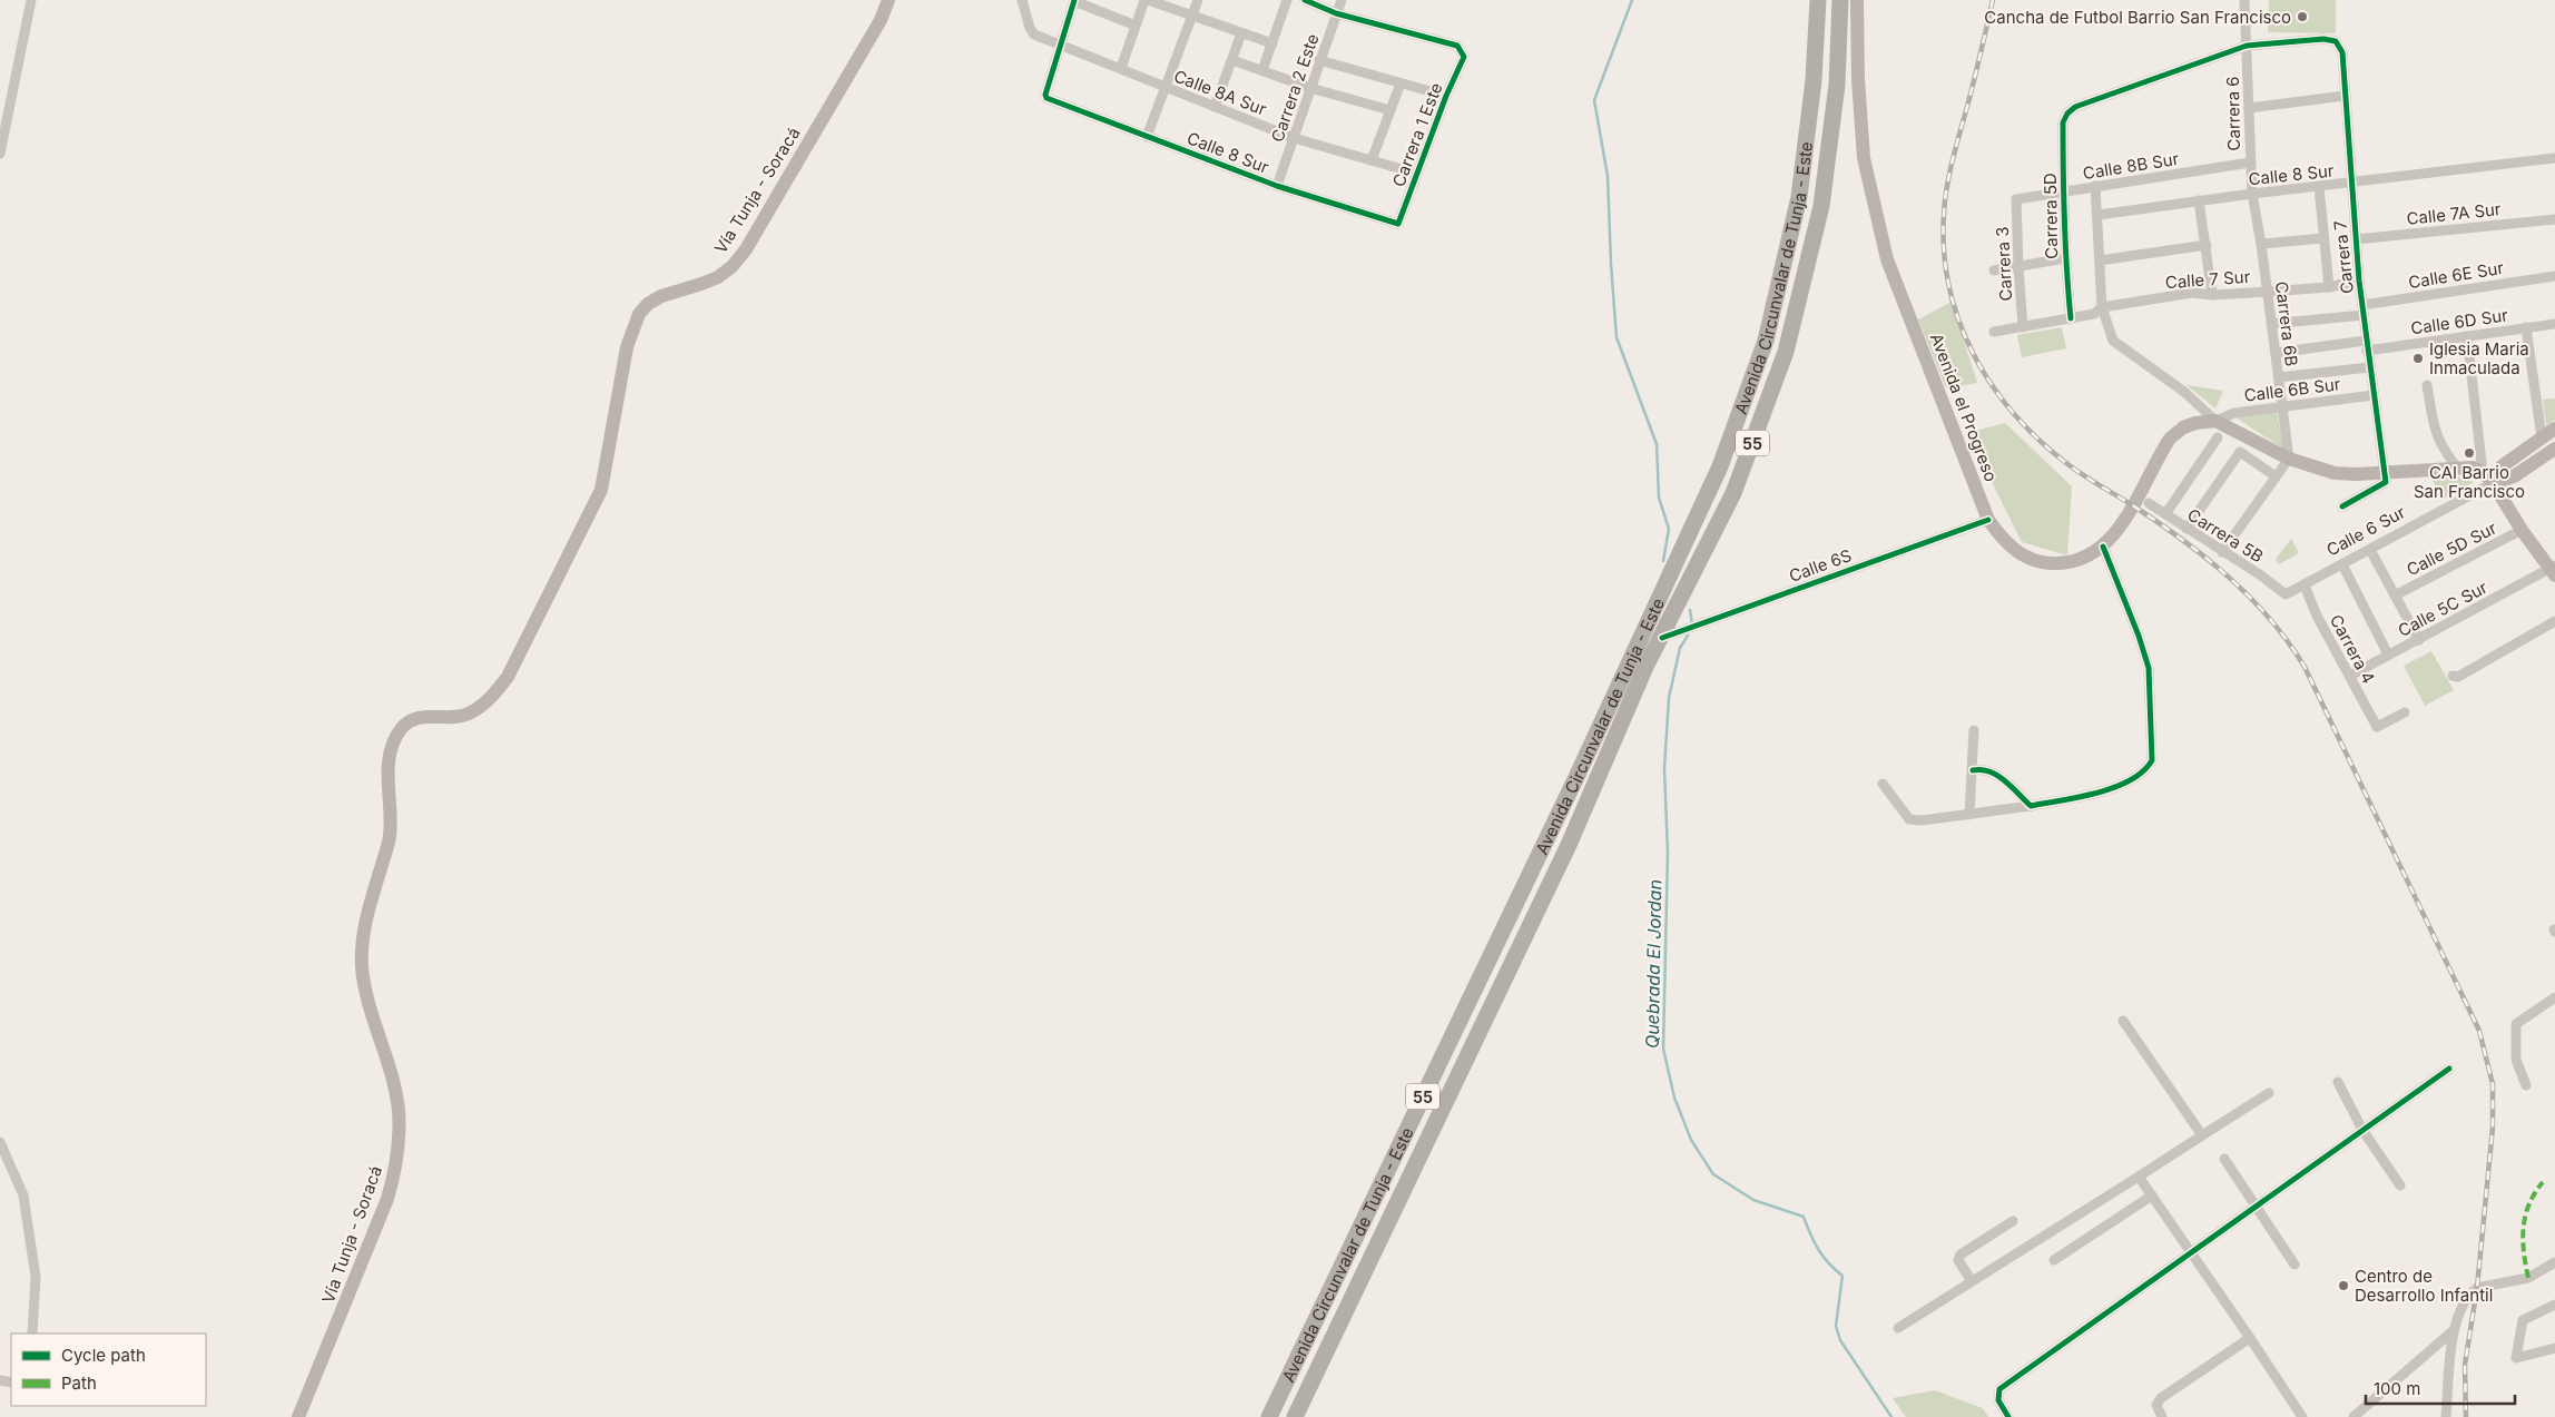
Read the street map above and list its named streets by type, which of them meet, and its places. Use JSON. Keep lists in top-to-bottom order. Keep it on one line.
{"streets":{"highway":["Avenida Circunvalar de Tunja - Este","55"],"main road":["Vía Tunja - Soracá","Avenida el Progreso","Calle 6 Sur"],"street":["Carrera 2 Este","Calle 8A Sur","Carrera 6","Carrera 1 Este","Calle 8 Sur","Calle 8B Sur","Calle 7A Sur","Carrera 5D","Carrera 7","Carrera 3","Calle 6E Sur","Calle 7 Sur","Calle 6D Sur","Carrera 6B","Calle 6B Sur","Carrera 5B","Calle 5D Sur","Calle 6S","Calle 5C Sur","Carrera 4"]},"crossings":[["Carrera 2 Este","Calle 8A Sur"],["Carrera 2 Este","Carrera 1 Este"],["Carrera 2 Este","Calle 8 Sur"],["Calle 8A Sur","Carrera 1 Este"],["Calle 8A Sur","Calle 8 Sur"],["Carrera 6","Calle 8 Sur"],["Carrera 6","Calle 8B Sur"],["Carrera 6","Carrera 5D"],["Carrera 6","Carrera 7"],["Carrera 6","Carrera 6B"],["Carrera 1 Este","Calle 8 Sur"],["Calle 8 Sur","Carrera 7"],["Calle 8 Sur","Carrera 6B"],["Calle 8B Sur","Carrera 5D"],["Calle 8B Sur","Carrera 3"],["Calle 7A Sur","Carrera 7"],["Carrera 5D","Carrera 7"],["Carrera 5D","Calle 7 Sur"],["Carrera 7","Calle 6E Sur"],["Carrera 7","Calle 7 Sur"],["Carrera 7","Calle 6D Sur"],["Carrera 7","Calle 6B Sur"],["Carrera 3","Calle 7 Sur"],["Avenida Circunvalar de Tunja - Este","Calle 6S"],["Calle 7 Sur","Carrera 6B"],["Calle 6D Sur","Carrera 6B"],["Carrera 6B","Calle 6B Sur"],["Calle 6B Sur","Avenida el Progreso"],["Avenida el Progreso","Calle 6S"],["Calle 6 Sur","Carrera 5B"],["Calle 6 Sur","Carrera 4"],["Calle 5C Sur","Carrera 4"]],"water":["Quebrada El Jordan"],"places":["Cancha de Futbol Barrio San Francisco","Iglesia Maria Inmaculada","CAI Barrio San Francisco","Centro de Desarrollo Infantil"],"legend":["Cycle path","Path"],"scale_bar":"100 m"}
